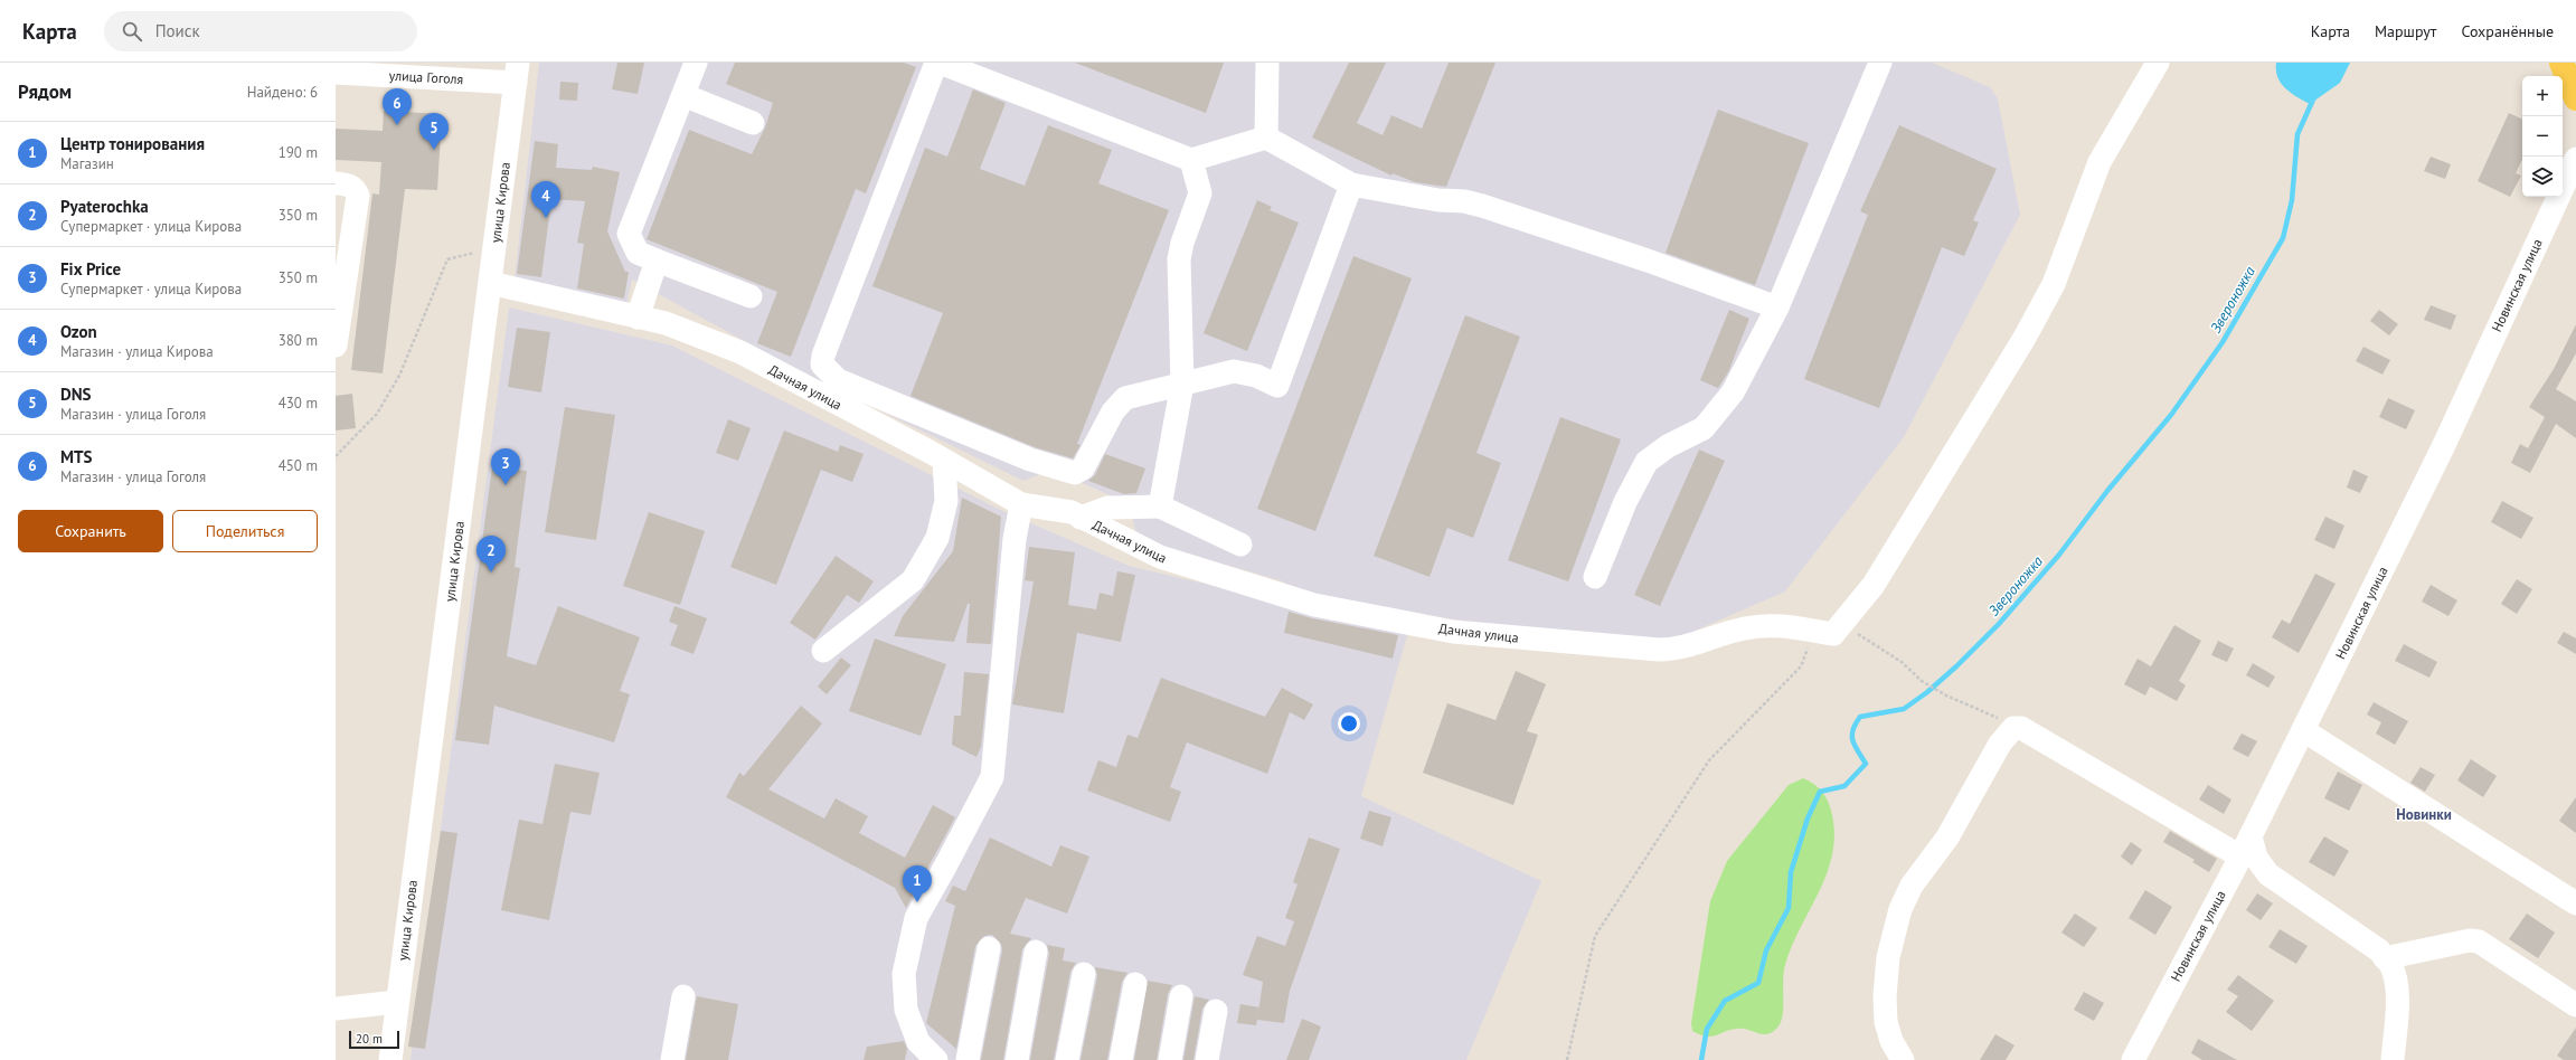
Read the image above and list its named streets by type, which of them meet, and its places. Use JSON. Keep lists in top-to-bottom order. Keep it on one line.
{"streets":{"street":["улица Гоголя","улица Кирова","Новинская улица","Дачная улица"]},"crossings":[["улица Гоголя","улица Кирова"],["улица Кирова","Дачная улица"]],"districts":["Новинки"],"water":["Звероножка"],"scale_bar":"20 m","page":{"header":"Карта","search":"Поиск","nav":["Карта","Маршрут","Сохранённые"],"heading":["Рядом","Найдено: 6"],"map_buttons":["+","−"],"pins":["6","5","4","3","2","1"],"list":[{"mark":"1","name":"Центр тонирования","note":"Магазин","value":"190 m"},{"mark":"2","name":"Pyaterochka","note":"Супермаркет · улица Кирова","value":"350 m"},{"mark":"3","name":"Fix Price","note":"Супермаркет · улица Кирова","value":"350 m"},{"mark":"4","name":"Ozon","note":"Магазин · улица Кирова","value":"380 m"},{"mark":"5","name":"DNS","note":"Магазин · улица Гоголя","value":"430 m"},{"mark":"6","name":"MTS","note":"Магазин · улица Гоголя","value":"450 m"}],"buttons":["Сохранить","Поделиться"],"scale":"20 m"}}
